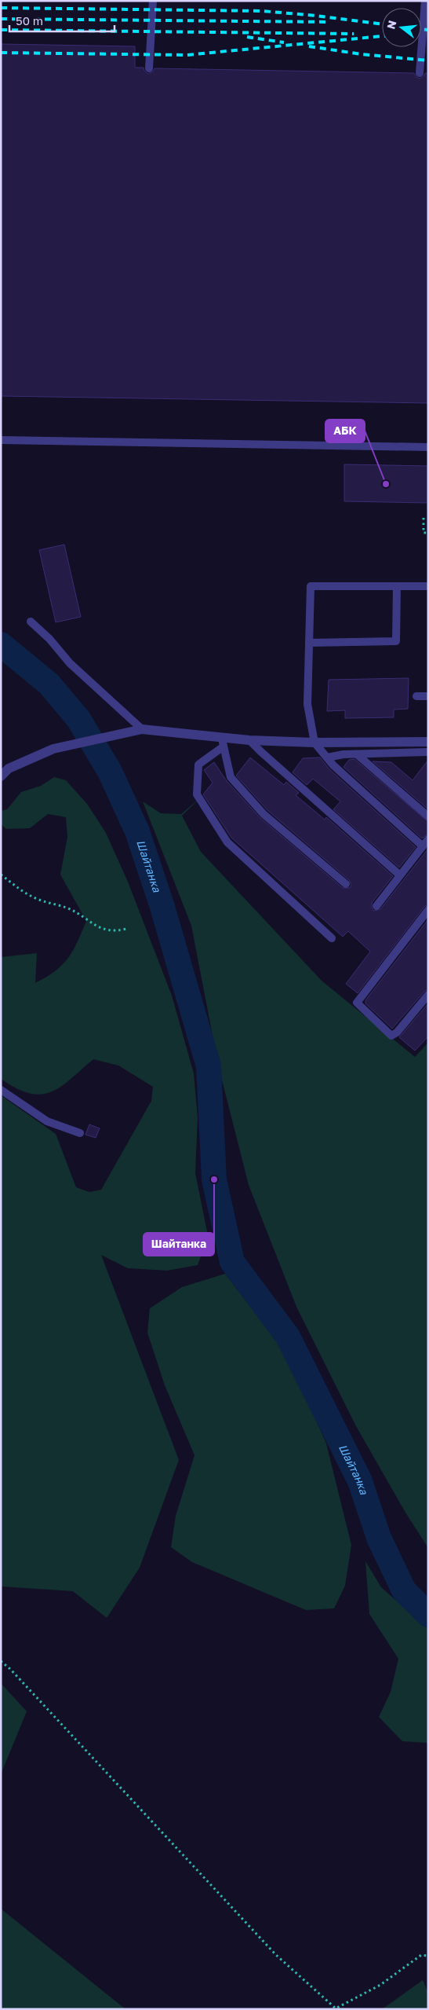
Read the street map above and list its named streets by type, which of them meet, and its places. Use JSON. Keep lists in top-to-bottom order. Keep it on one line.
{"water":["Шайтанка"],"places":["АБК","Шайтанка"],"scale_bar":"50 m","north":"left"}
